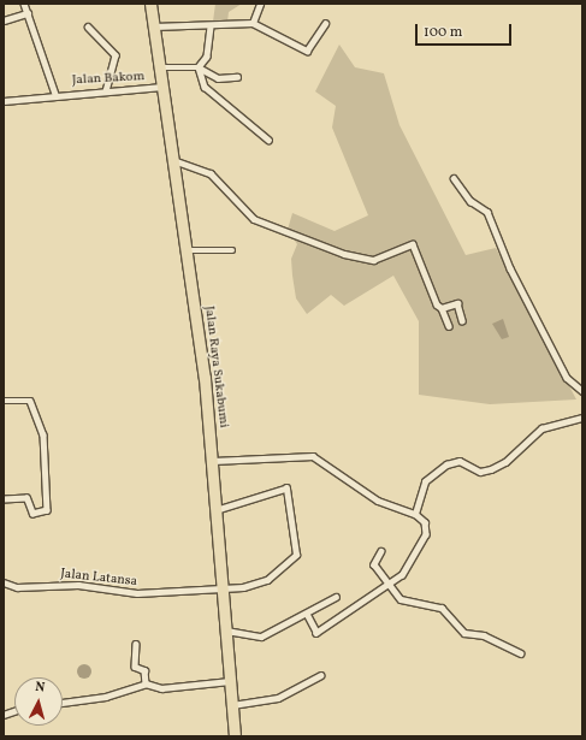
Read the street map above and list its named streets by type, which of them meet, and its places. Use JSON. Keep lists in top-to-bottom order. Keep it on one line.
{"streets":{"highway":["Jalan Raya Sukabumi"],"street":["Jalan Bakom","Jalan Latansa"]},"crossings":[["Jalan Bakom","Jalan Raya Sukabumi"],["Jalan Raya Sukabumi","Jalan Latansa"]],"scale_bar":"100 m","north":"top"}
